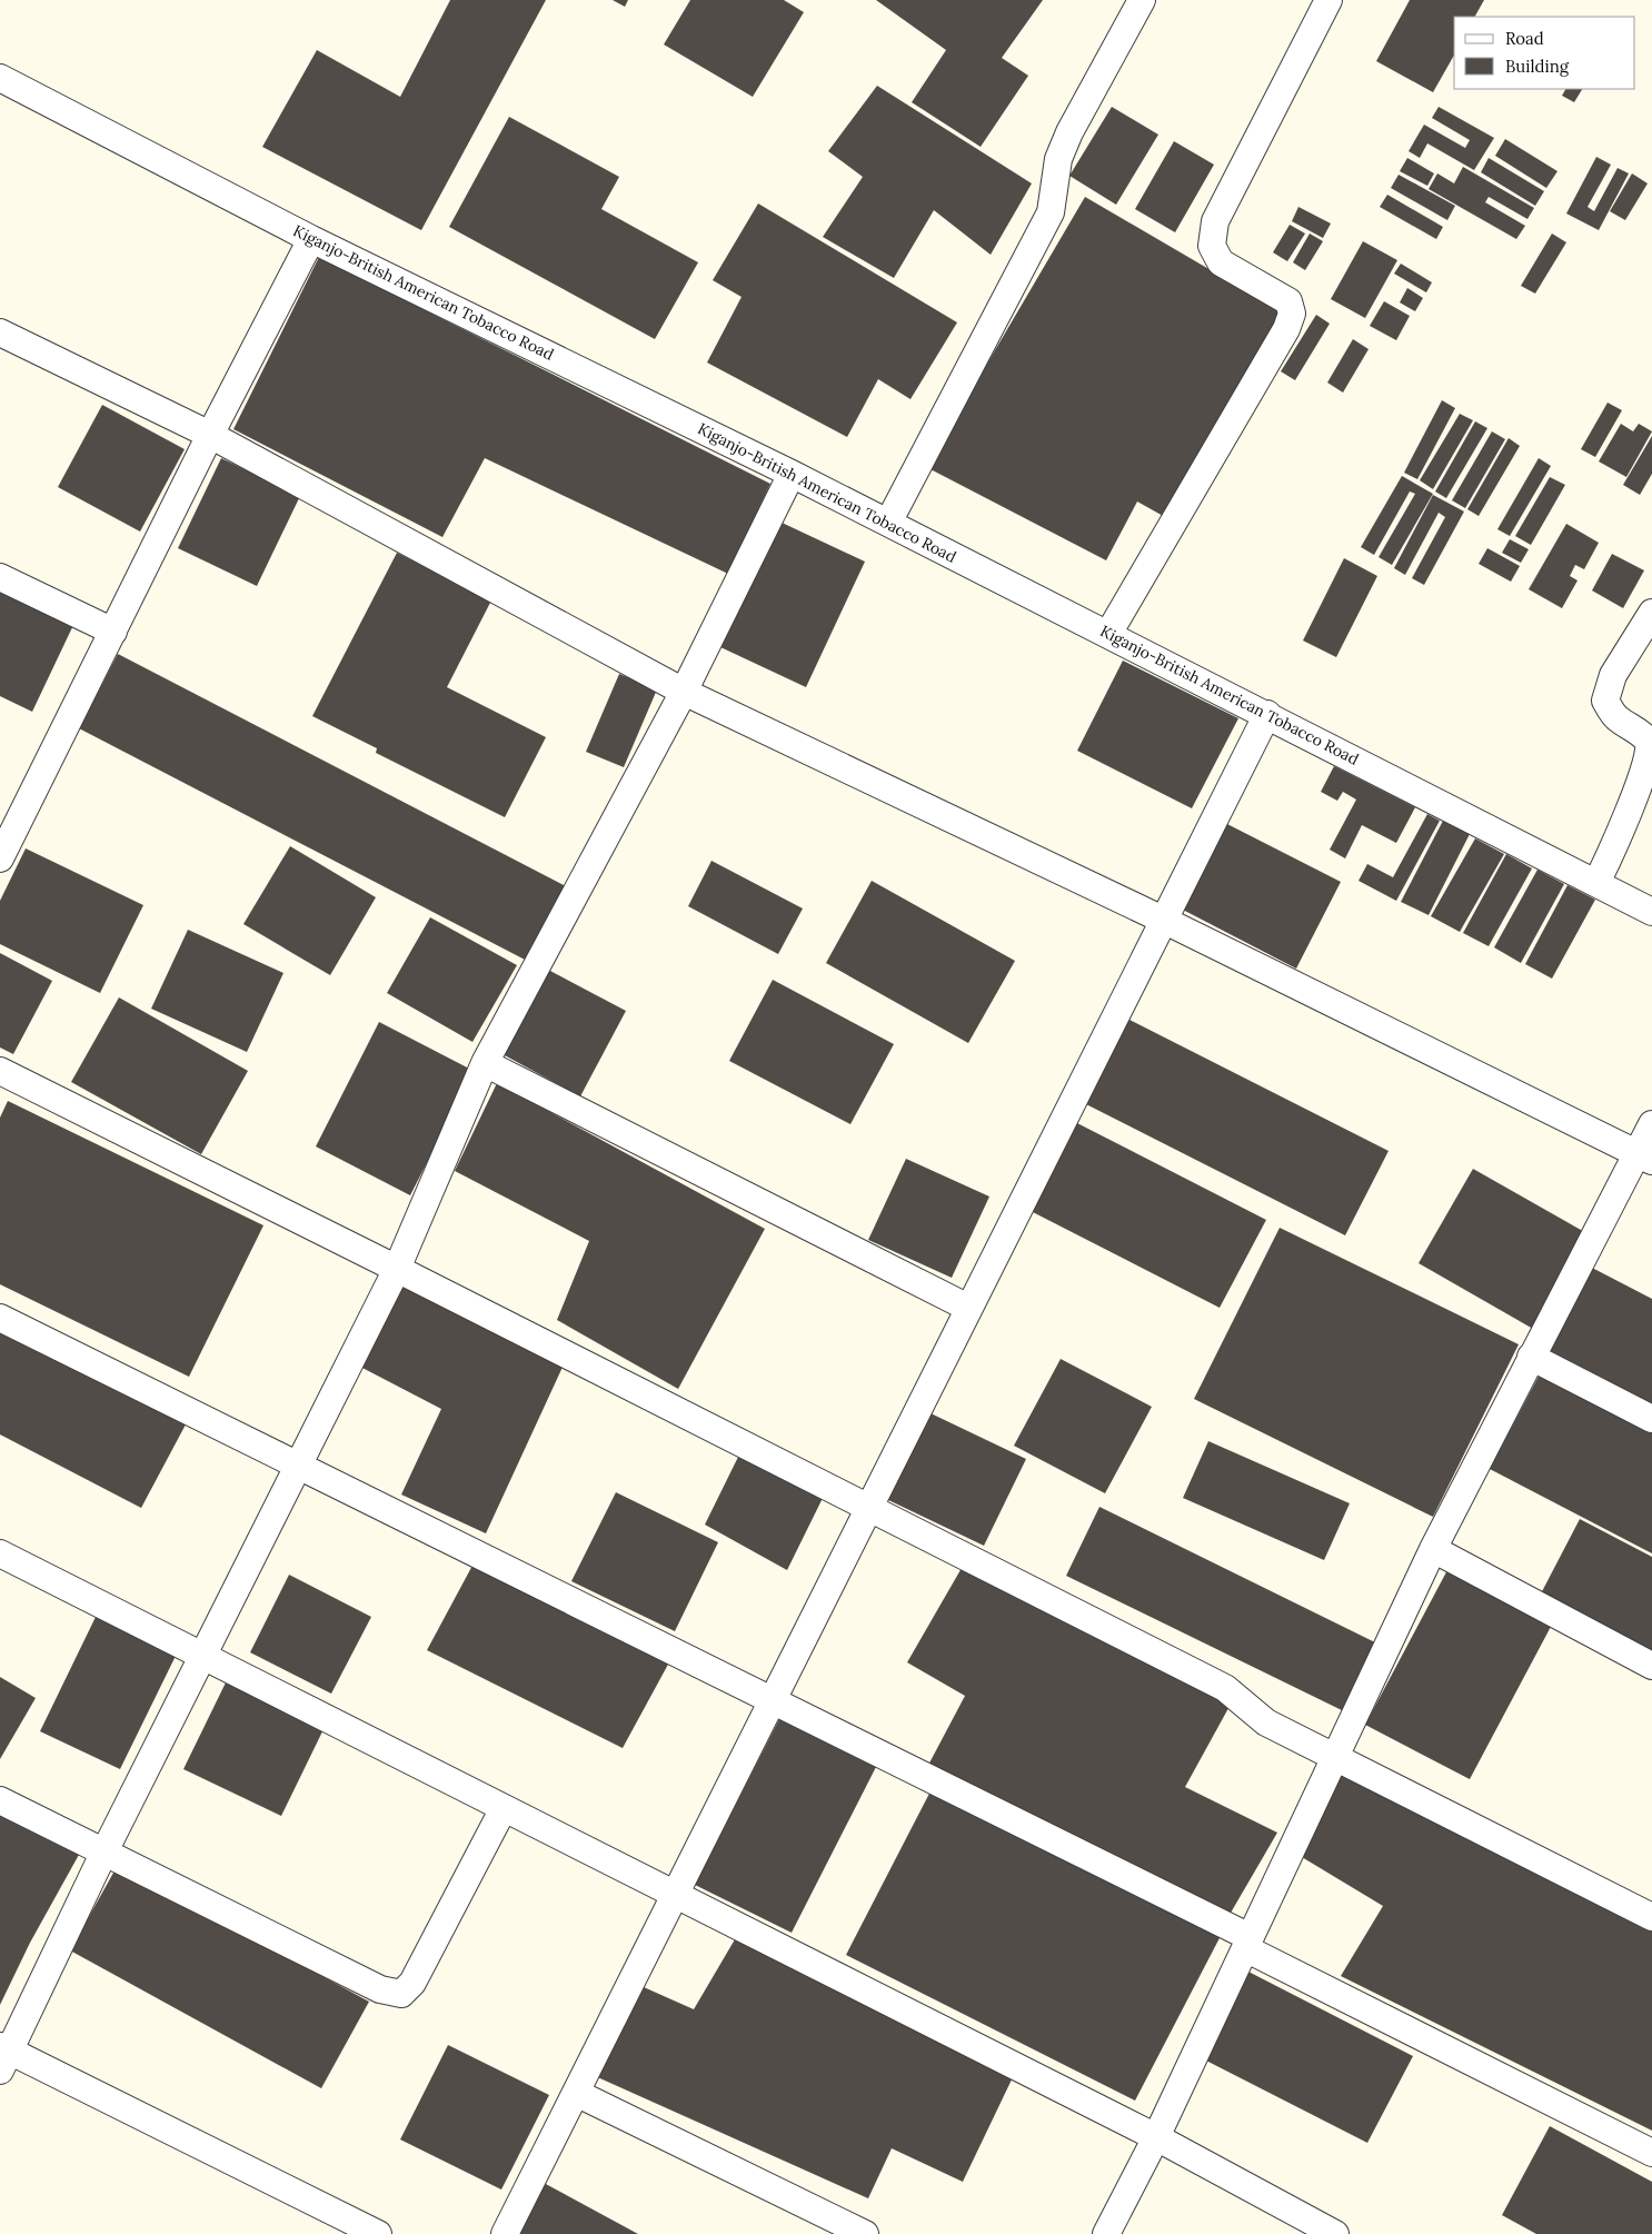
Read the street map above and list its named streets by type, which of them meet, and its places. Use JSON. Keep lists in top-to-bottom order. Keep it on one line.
{"streets":{"street":["Kiganjo-British American Tobacco Road"]},"legend":["Road","Building"]}
